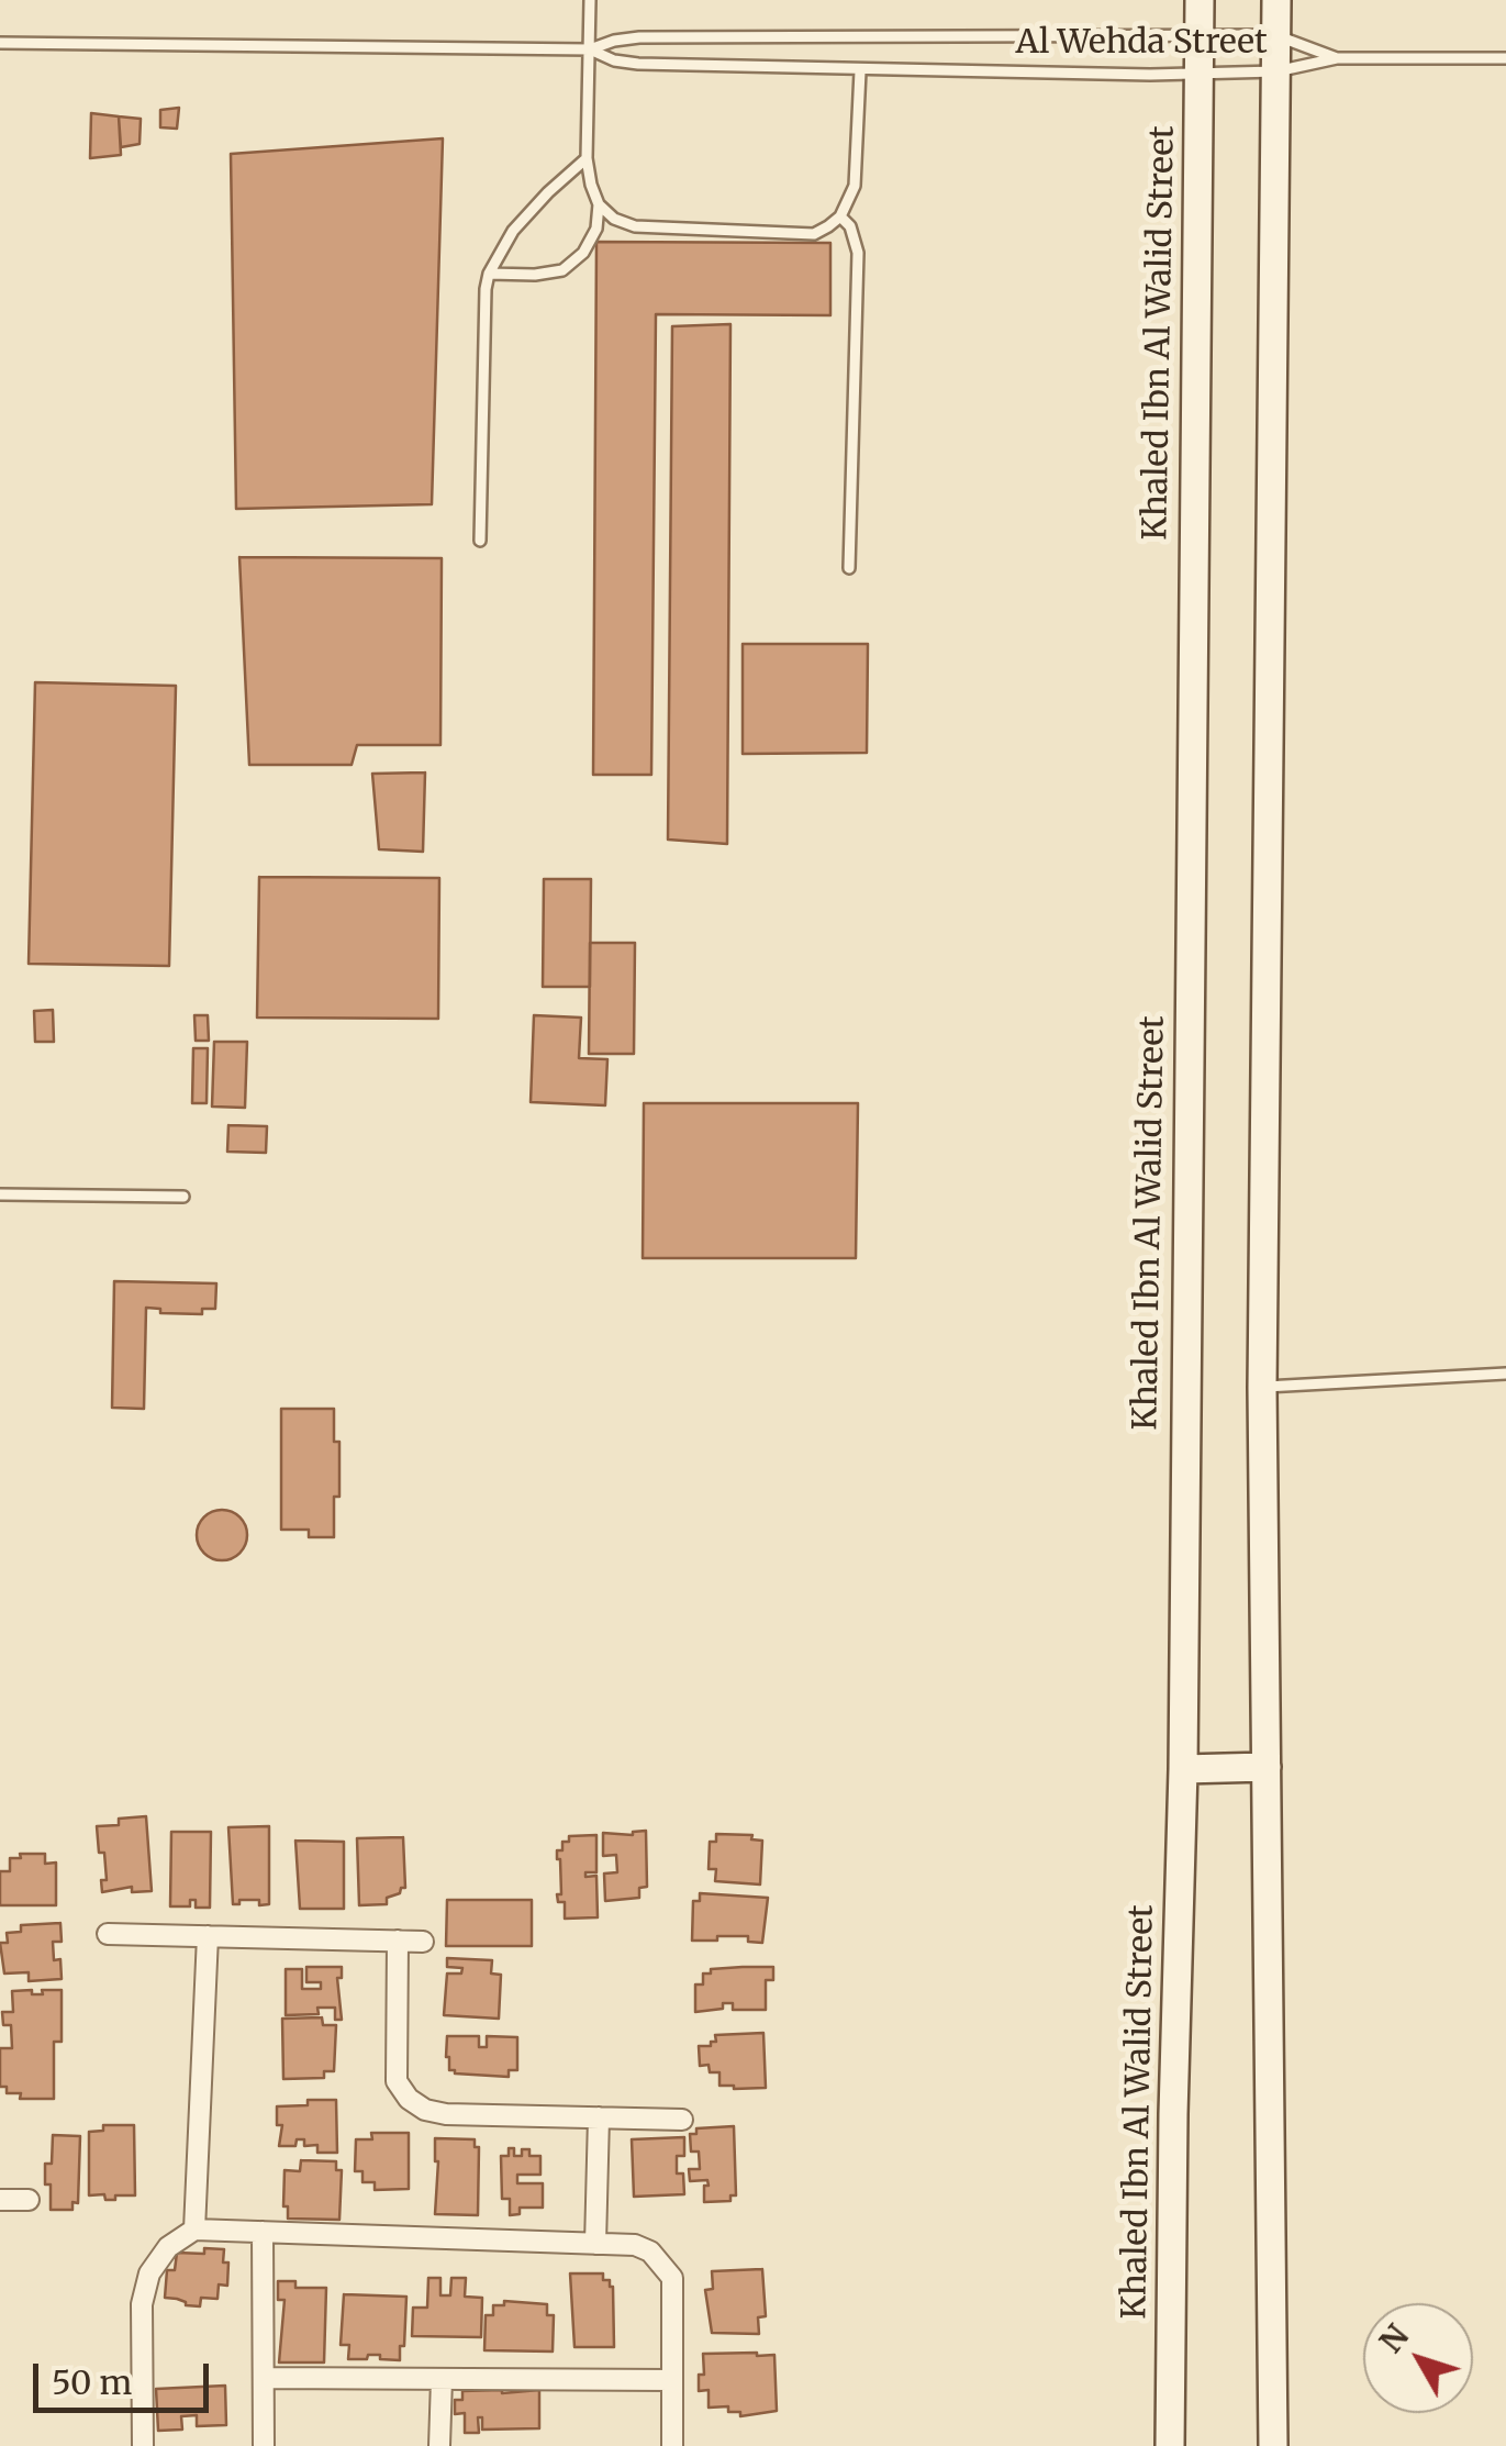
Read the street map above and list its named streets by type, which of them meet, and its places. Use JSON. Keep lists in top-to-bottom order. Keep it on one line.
{"streets":{"main road":["Khaled Ibn Al Walid Street"],"lane":["Al Wehda Street"]},"crossings":[["Al Wehda Street","Khaled Ibn Al Walid Street"]],"scale_bar":"50 m","north":"top left"}
